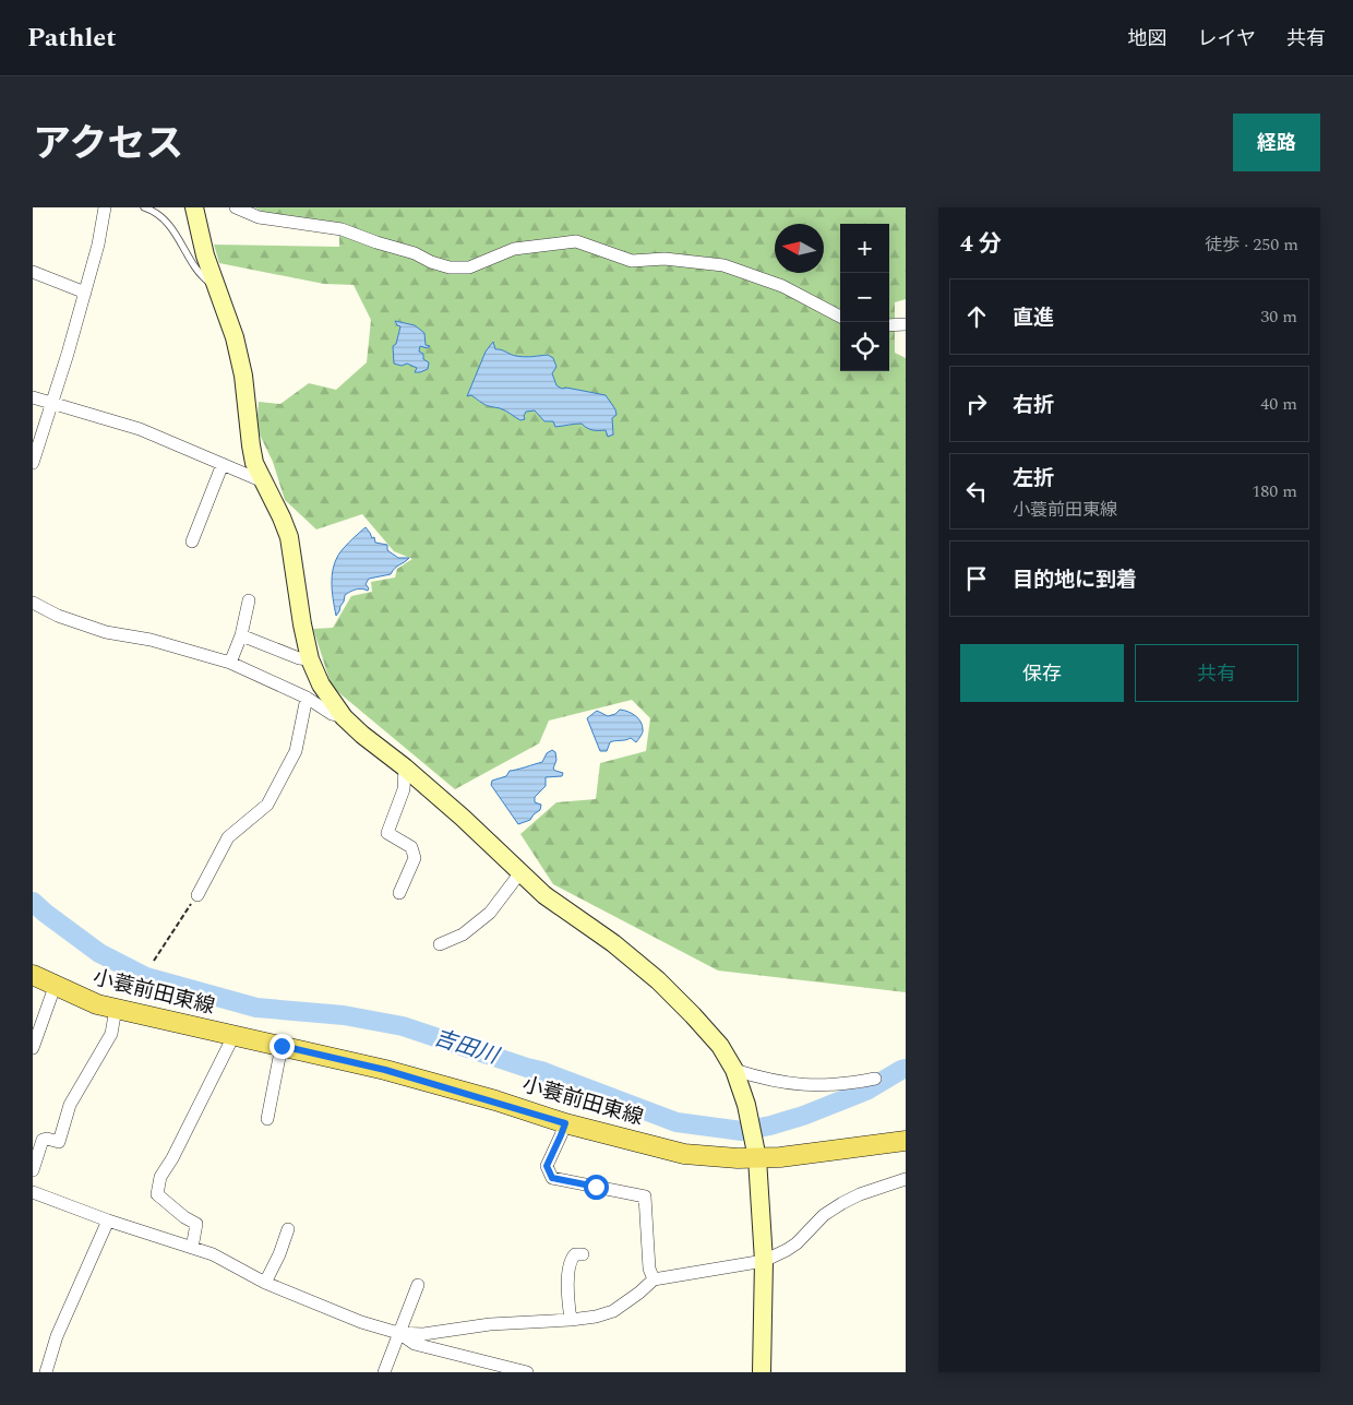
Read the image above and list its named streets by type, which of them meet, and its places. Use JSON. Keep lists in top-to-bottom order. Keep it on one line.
{"streets":{"main road":["小蓑前田東線"]},"water":["吉田川"],"north":"left","page":{"header":"Pathlet","nav":["地図","レイヤ","共有"],"title":"アクセス","buttons":["経路",["保存","共有"]],"heading":["4 分","徒歩 · 250 m"],"map_buttons":["+","−"],"list":[["直進","30 m"],["右折","40 m"],["左折","小蓑前田東線","180 m"],"目的地に到着"]}}
